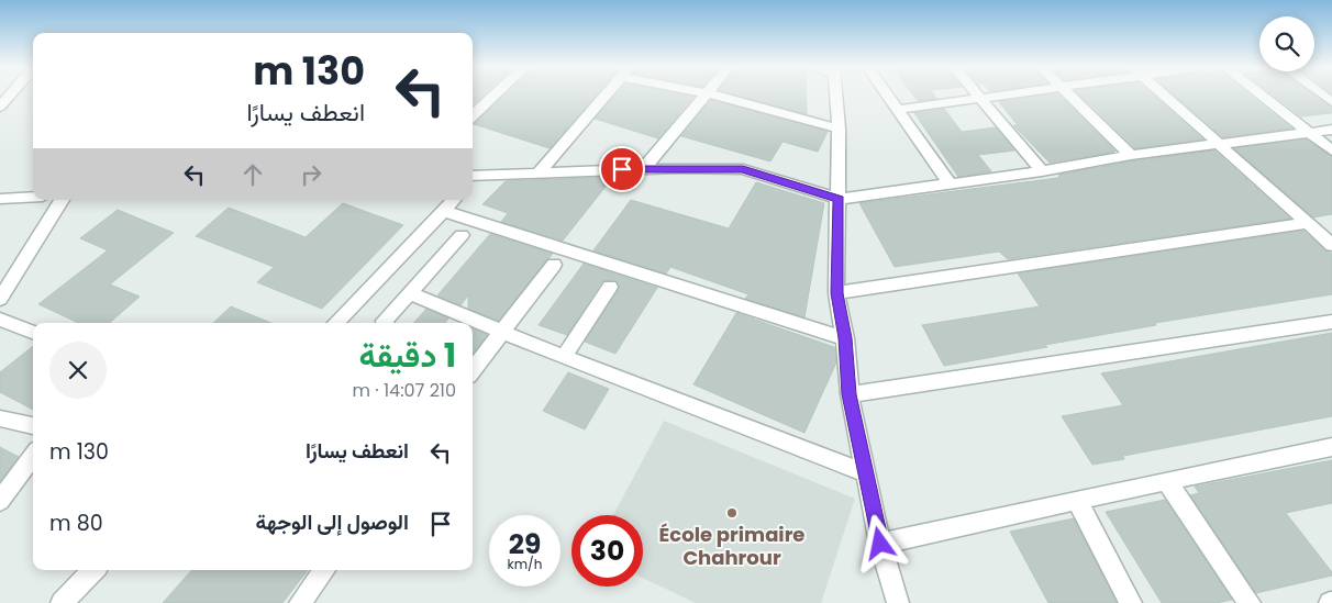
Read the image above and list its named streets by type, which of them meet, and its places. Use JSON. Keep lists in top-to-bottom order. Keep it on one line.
{"places":["École primaire Chahrour"],"page":{"turn":["130 m","انعطف يسارًا"],"heading":["1 دقيقة","210 m · 14:07"],"list":[{"name":"انعطف يسارًا","value":"130 m"},{"name":"الوصول إلى الوجهة","value":"80 m"}],"speed":"29 km/h","limit":"30"}}
